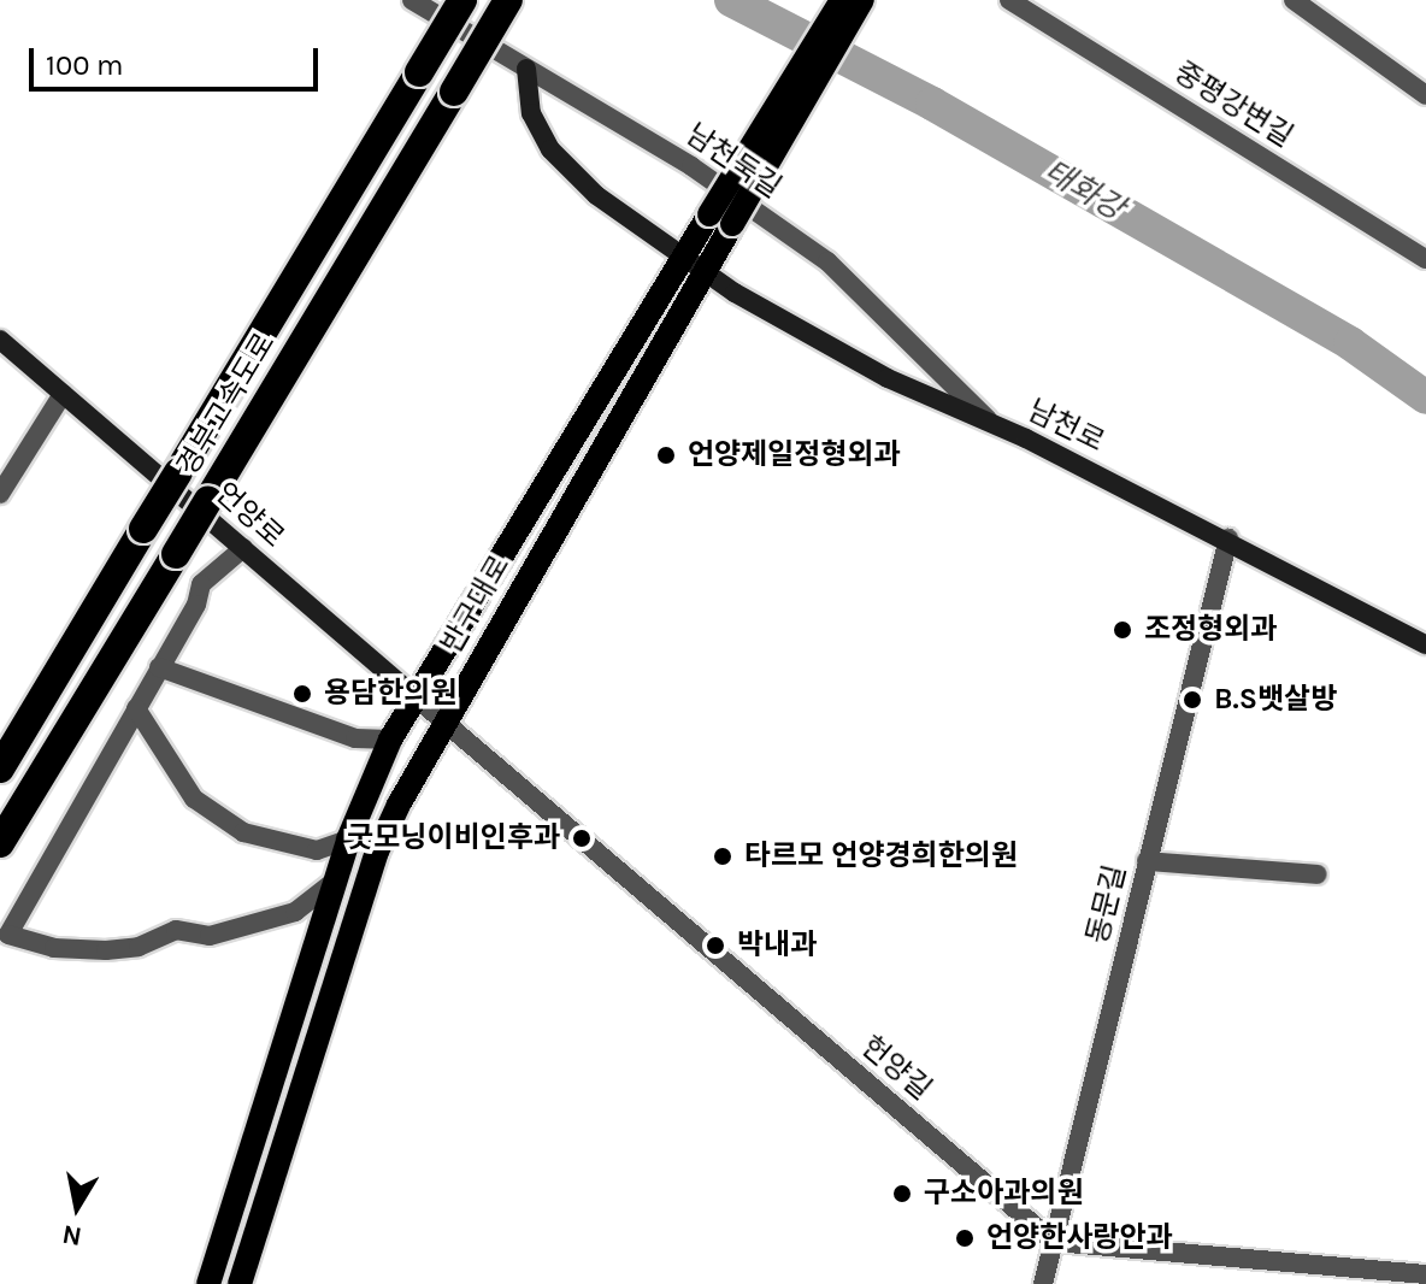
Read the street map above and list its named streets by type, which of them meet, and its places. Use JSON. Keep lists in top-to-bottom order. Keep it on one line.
{"streets":{"highway":["경부고속도로"],"main road":["남천로","언양로","반구대로"],"street":["중평강변길","남천둑길","동문길","헌양길"]},"crossings":[["남천둑길","남천로"],["남천로","반구대로"],["남천로","동문길"],["언양로","반구대로"],["언양로","헌양길"],["반구대로","헌양길"],["동문길","헌양길"]],"water":["태화강"],"places":["언양제일정형외과","조정형외과","용담한의원","B.S뱃살방","굿모닝이비인후과","타르모 언양경희한의원","박내과","구소아과의원","언양한사랑안과"],"scale_bar":"100 m","north":"bottom"}
